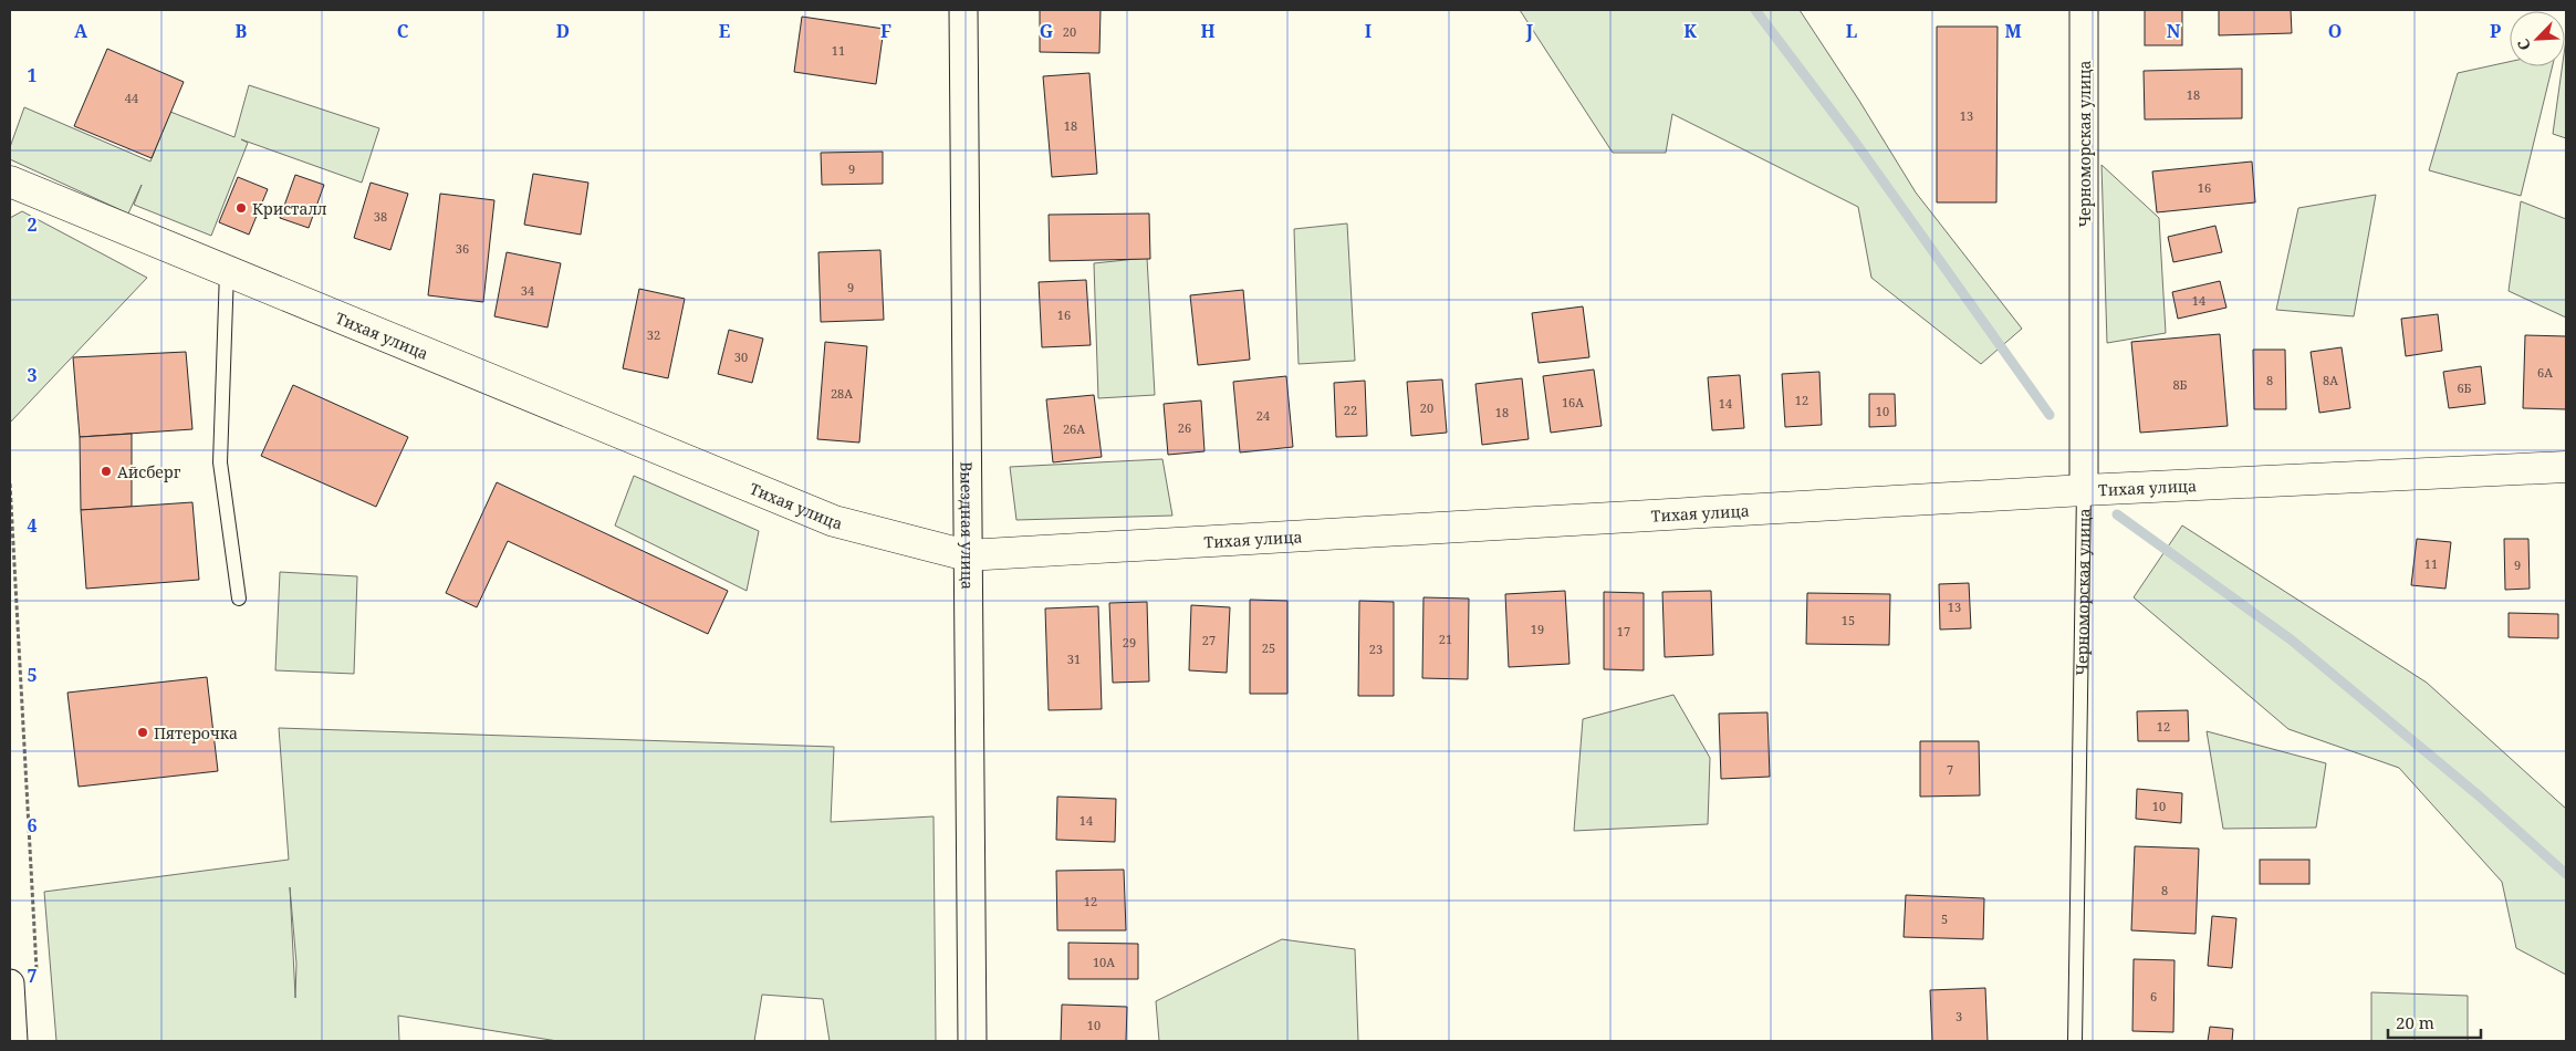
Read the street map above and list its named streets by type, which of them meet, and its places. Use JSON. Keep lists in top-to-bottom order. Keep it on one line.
{"streets":{"main road":["Тихая улица"],"street":["Черноморская улица","Выездная улица"]},"crossings":[["Черноморская улица","Тихая улица"],["Тихая улица","Выездная улица"]],"places":["Кристалл","Айсберг","Пятерочка"],"house_numbers":["20","11","18","44","13","18","9","16","38","36","9","34","14","16","32","30","6А","8","8А","8Б","6Б","28А","12","16А","14","20","22","10","18","24","26","26А","11","9","13","15","19","17","21","27","29","25","23","31","12","7","10","14","8","12","5","10А","6","3","10"],"scale_bar":"20 m","north":"bottom left","grid":{"columns":["A","B","C","D","E","F","G","H","I","J","K","L","M","N","O","P"],"rows":["1","2","3","4","5","6","7"]}}
